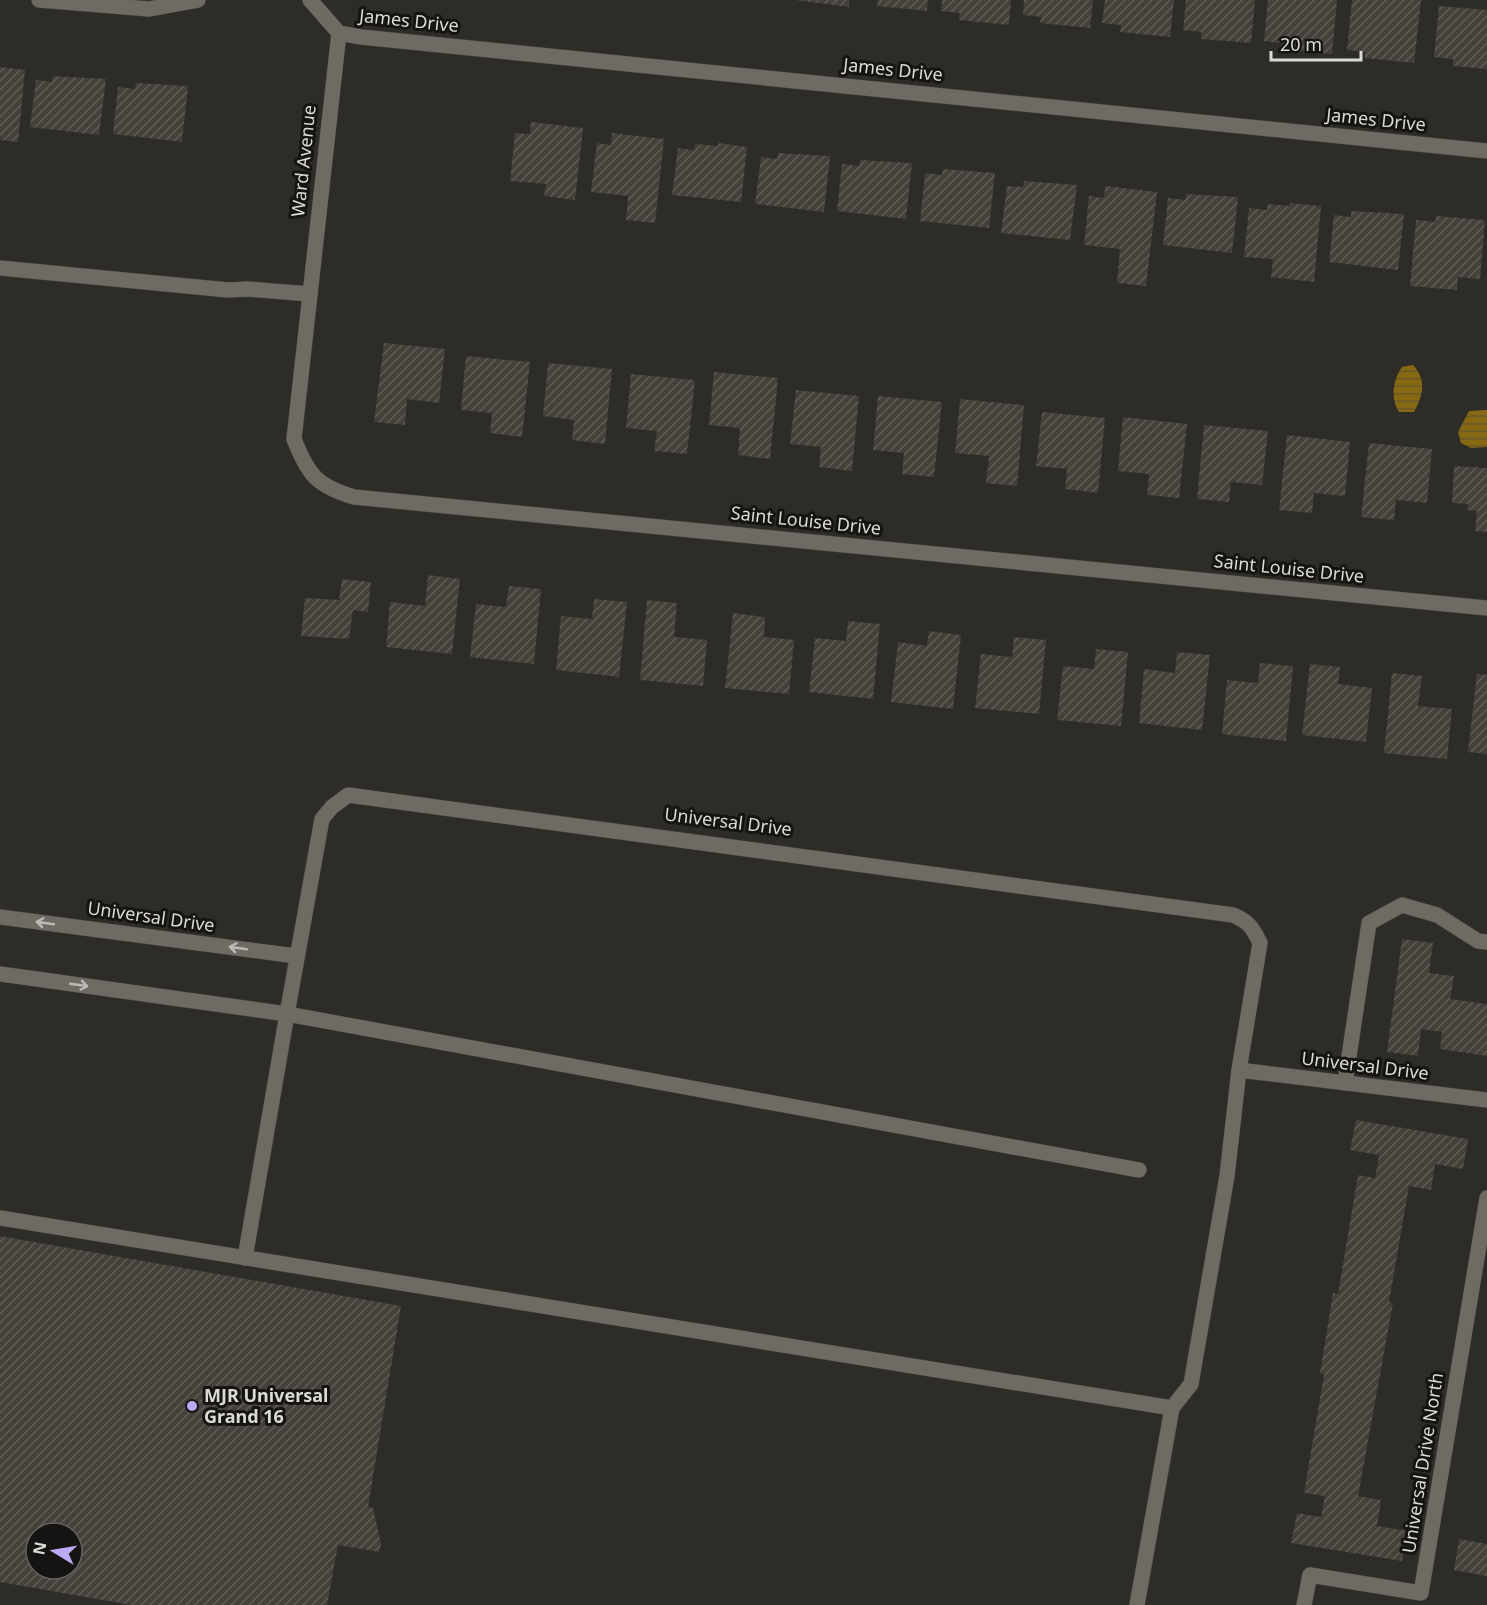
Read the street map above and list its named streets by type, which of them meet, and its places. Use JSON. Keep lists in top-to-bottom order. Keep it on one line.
{"streets":{"street":["James Drive","Ward Avenue","Saint Louise Drive","Universal Drive","Universal Drive North"]},"crossings":[["James Drive","Ward Avenue"],["Ward Avenue","Saint Louise Drive"]],"places":["MJR Universal Grand 16"],"scale_bar":"20 m","north":"left"}
